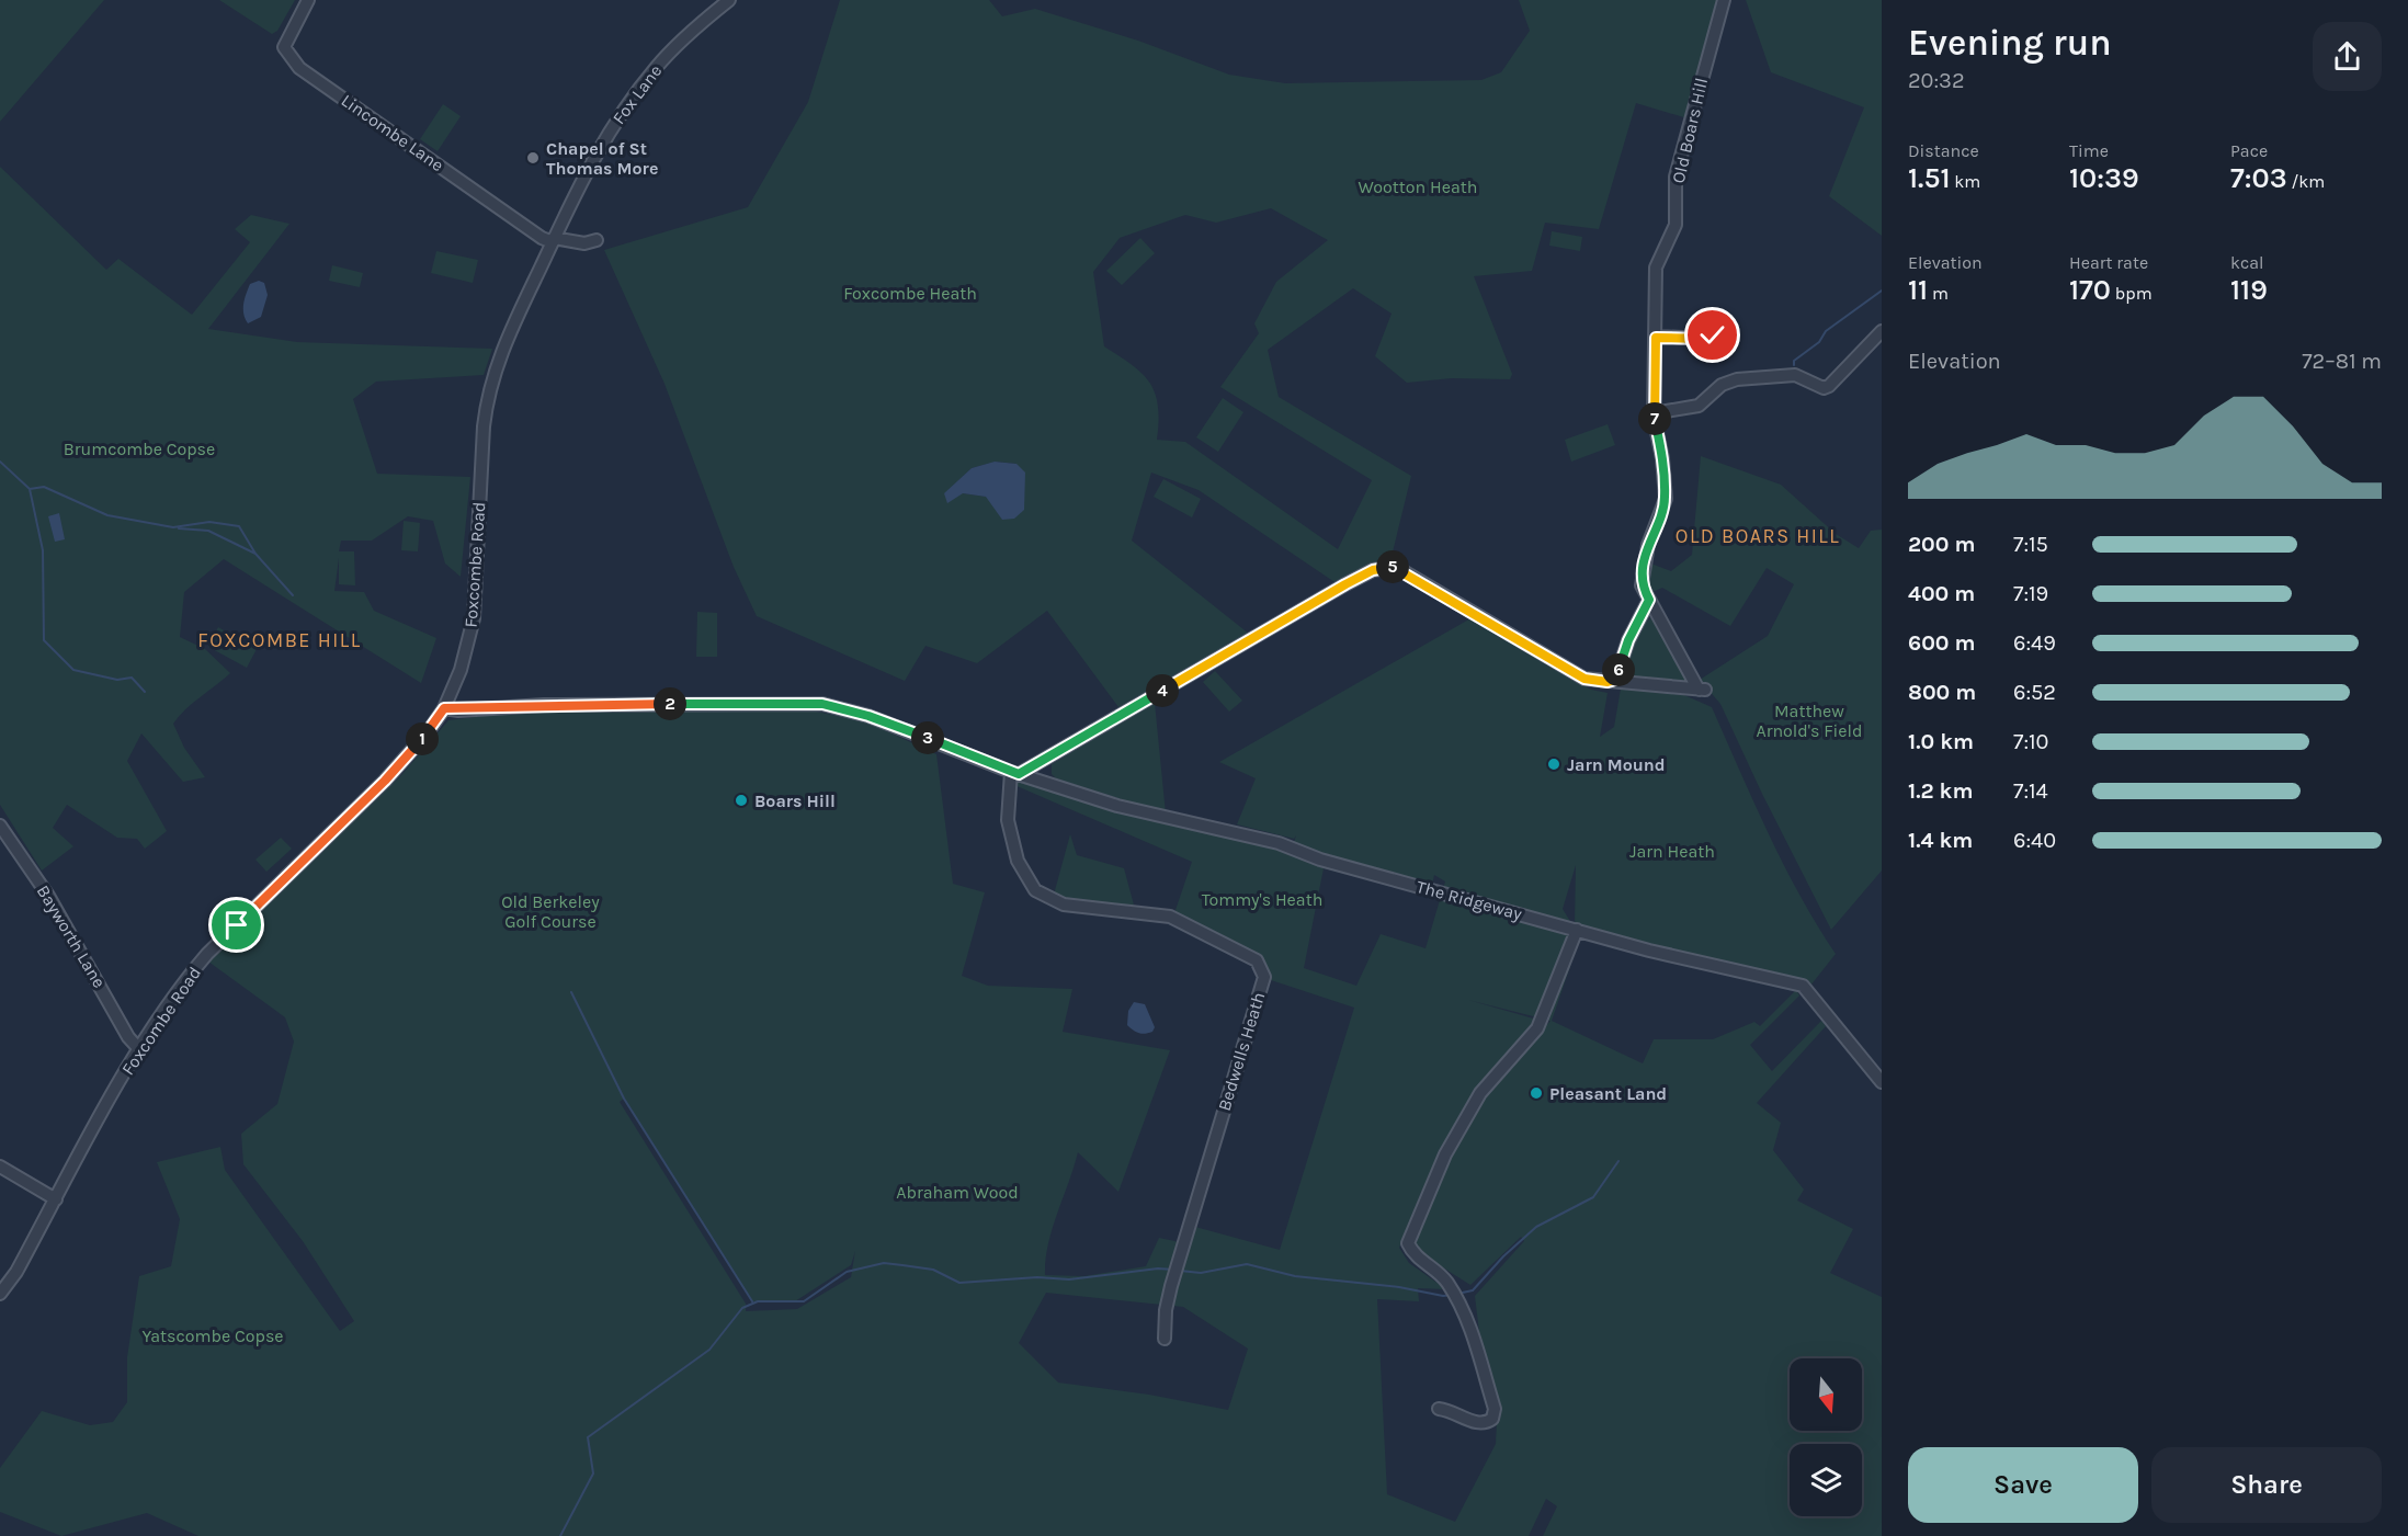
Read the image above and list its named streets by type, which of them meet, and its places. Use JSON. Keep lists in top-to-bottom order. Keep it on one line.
{"streets":{"street":["Fox Lane","Old Boars Hill","Lincombe Lane","Foxcombe Road","The Ridgeway","Bayworth Lane","Bedwells Heath"]},"crossings":[["Fox Lane","Lincombe Lane"],["Fox Lane","Foxcombe Road"],["Lincombe Lane","Foxcombe Road"],["Foxcombe Road","The Ridgeway"],["Foxcombe Road","Bayworth Lane"],["The Ridgeway","Bedwells Heath"]],"districts":["OLD BOARS HILL","FOXCOMBE HILL"],"parks":["Wootton Heath","Foxcombe Heath","Brumcombe Copse","Matthew Arnold's Field","Jarn Heath","Tommy's Heath","Old Berkeley Golf Course","Abraham Wood","Yatscombe Copse"],"places":["Chapel of St Thomas More","Jarn Mound","Boars Hill","Pleasant Land"],"north":"bottom","page":{"heading":["Evening run","20:32"],"stats":[["Distance","1.51 km"],["Time","10:39"],["Pace","7:03 /km"],["Elevation","11 m"],["Heart rate","170 bpm"],["kcal","119"]],"chart":["Elevation","72–81 m"],"pins":["7","5","6","4","2","3","1"],"list":[{"name":"200 m","note":"7:15"},{"name":"400 m","note":"7:19"},{"name":"600 m","note":"6:49"},{"name":"800 m","note":"6:52"},{"name":"1.0 km","note":"7:10"},{"name":"1.2 km","note":"7:14"},{"name":"1.4 km","note":"6:40"}],"buttons":["Save","Share"]}}
